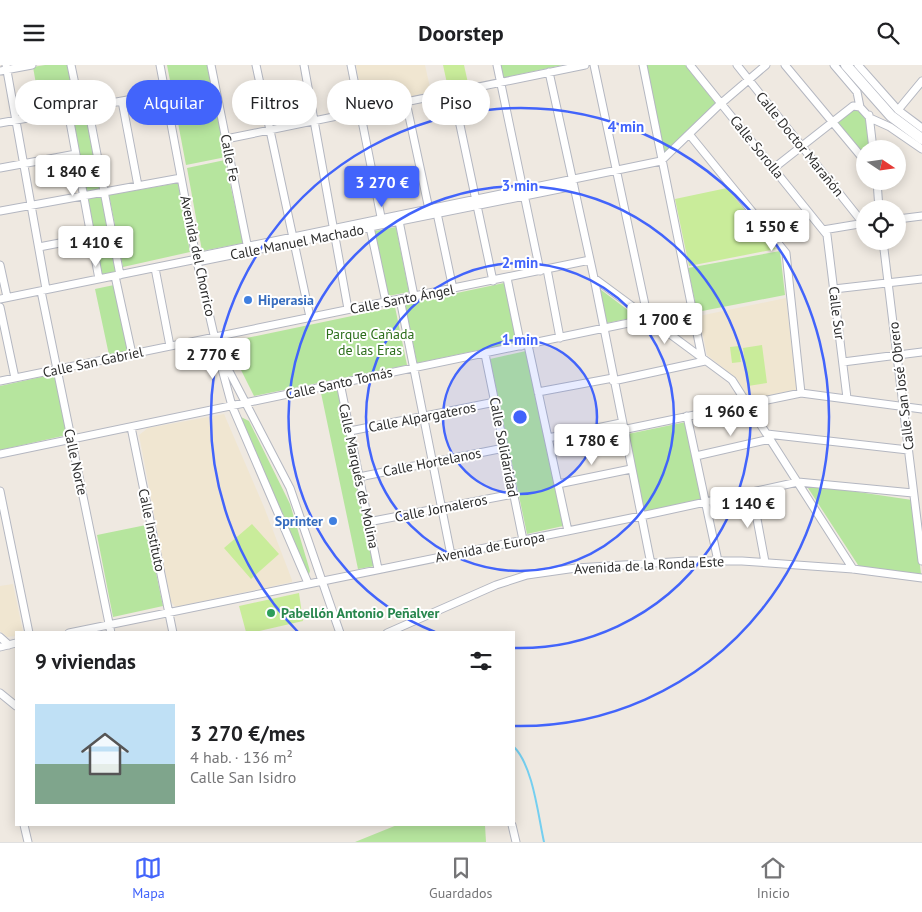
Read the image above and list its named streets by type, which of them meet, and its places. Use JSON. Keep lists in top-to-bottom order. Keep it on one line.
{"streets":{"street":["Calle Doctor Marañón","Calle Sorolla","Calle Fe","Calle Manuel Machado","Avenida del Chorrico","Calle Santo Ángel","Calle Sur","Calle San Gabriel","Calle Santo Tomás","Calle San José Obrero","Calle Alpargateros","Calle Solidaridad","Calle Norte","Calle Hortelanos","Calle Marqués de Molina","Calle Jornaleros","Calle Instituto","Avenida de Europa","Avenida de la Ronda Este"]},"crossings":[["Calle Sorolla","Calle Sur"],["Calle Fe","Calle Manuel Machado"],["Calle Manuel Machado","Avenida del Chorrico"],["Calle Manuel Machado","Calle Norte"],["Avenida del Chorrico","Calle Santo Ángel"],["Avenida del Chorrico","Calle San Gabriel"],["Avenida del Chorrico","Calle Santo Tomás"],["Avenida del Chorrico","Avenida de Europa"],["Calle Santo Ángel","Calle San Gabriel"],["Calle San Gabriel","Calle Norte"],["Calle Santo Tomás","Calle Solidaridad"],["Calle Santo Tomás","Calle Norte"],["Calle Santo Tomás","Calle Marqués de Molina"],["Calle Santo Tomás","Calle Instituto"],["Calle San José Obrero","Avenida de Europa"],["Calle Alpargateros","Calle Solidaridad"],["Calle Alpargateros","Calle Marqués de Molina"],["Calle Solidaridad","Calle Hortelanos"],["Calle Solidaridad","Calle Jornaleros"],["Calle Solidaridad","Avenida de Europa"],["Calle Norte","Avenida de Europa"],["Calle Hortelanos","Calle Marqués de Molina"],["Calle Marqués de Molina","Calle Jornaleros"],["Calle Marqués de Molina","Avenida de Europa"],["Calle Instituto","Avenida de Europa"]],"parks":["Parque Cañada de las Eras"],"places":["Hiperasia","Sprinter","Pabellón Antonio Peñalver"],"north":"right","page":{"header":"Doorstep","chip":["Comprar","Alquilar","Filtros","Nuevo","Piso"],"price":["1 840 €","3 270 €","1 550 €","1 410 €","1 700 €","2 770 €","1 960 €","1 780 €","1 140 €"],"heading":"9 viviendas","list":[{"name":"3 270 €/mes","note":"4 hab. · 136 m² · Calle San Isidro"}],"tabs":["Mapa","Guardados","Inicio"]},"rings":["4 min","3 min","2 min","1 min"]}
